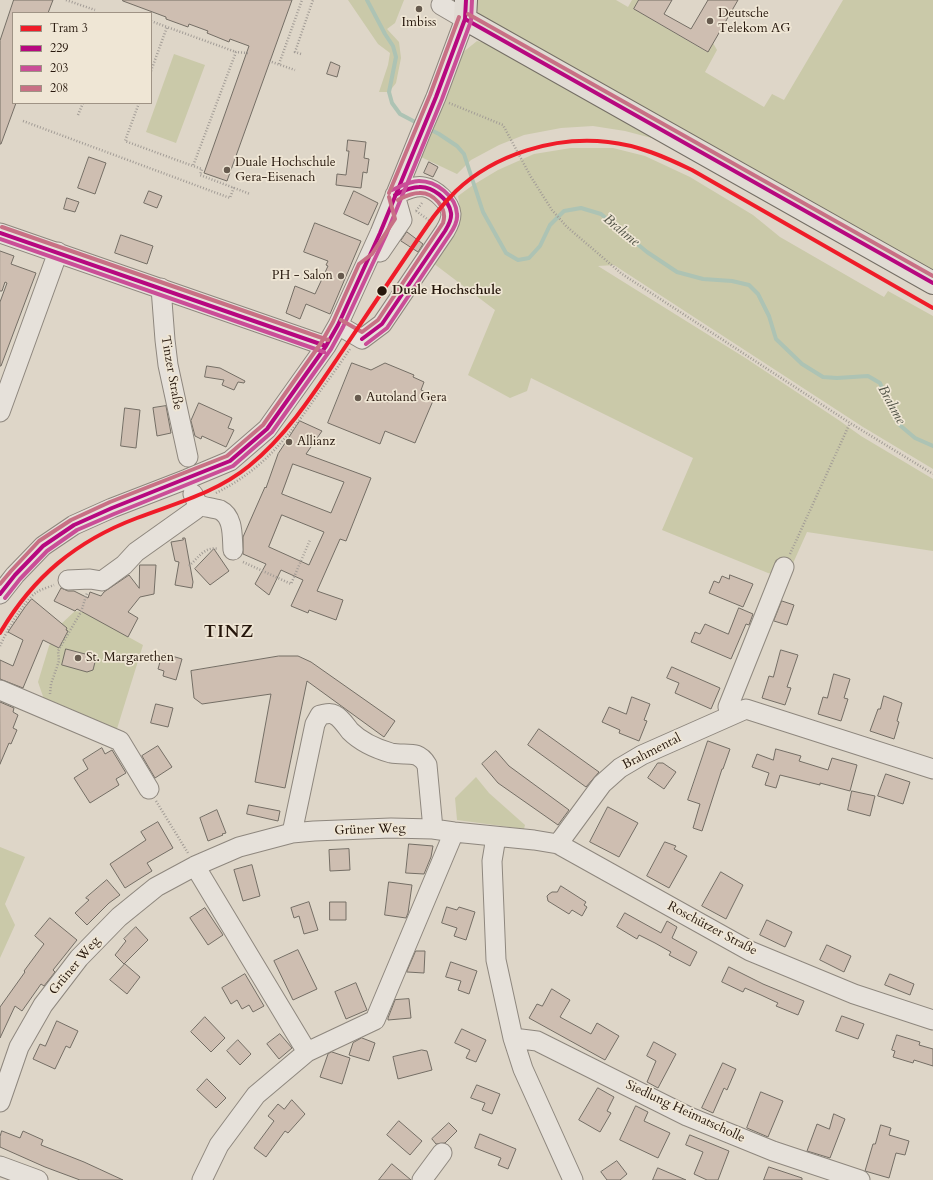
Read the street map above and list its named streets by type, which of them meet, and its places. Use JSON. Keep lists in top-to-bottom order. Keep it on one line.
{"streets":{"street":["Tinzer Straße","Brahmental","Grüner Weg","Roschützer Straße","Siedlung Heimatscholle"]},"crossings":[["Brahmental","Roschützer Straße"],["Grüner Weg","Roschützer Straße"]],"districts":["TINZ"],"water":["Brahme"],"places":["Imbiss","Deutsche Telekom AG","Duale Hochschule Gera-Eisenach","PH - Salon","Duale Hochschule","Autoland Gera","Allianz","St. Margarethen"],"lines":["transit line 229","transit line 203","transit line 208","tram line 3"],"legend":["Tram 3","229","203","208"]}
